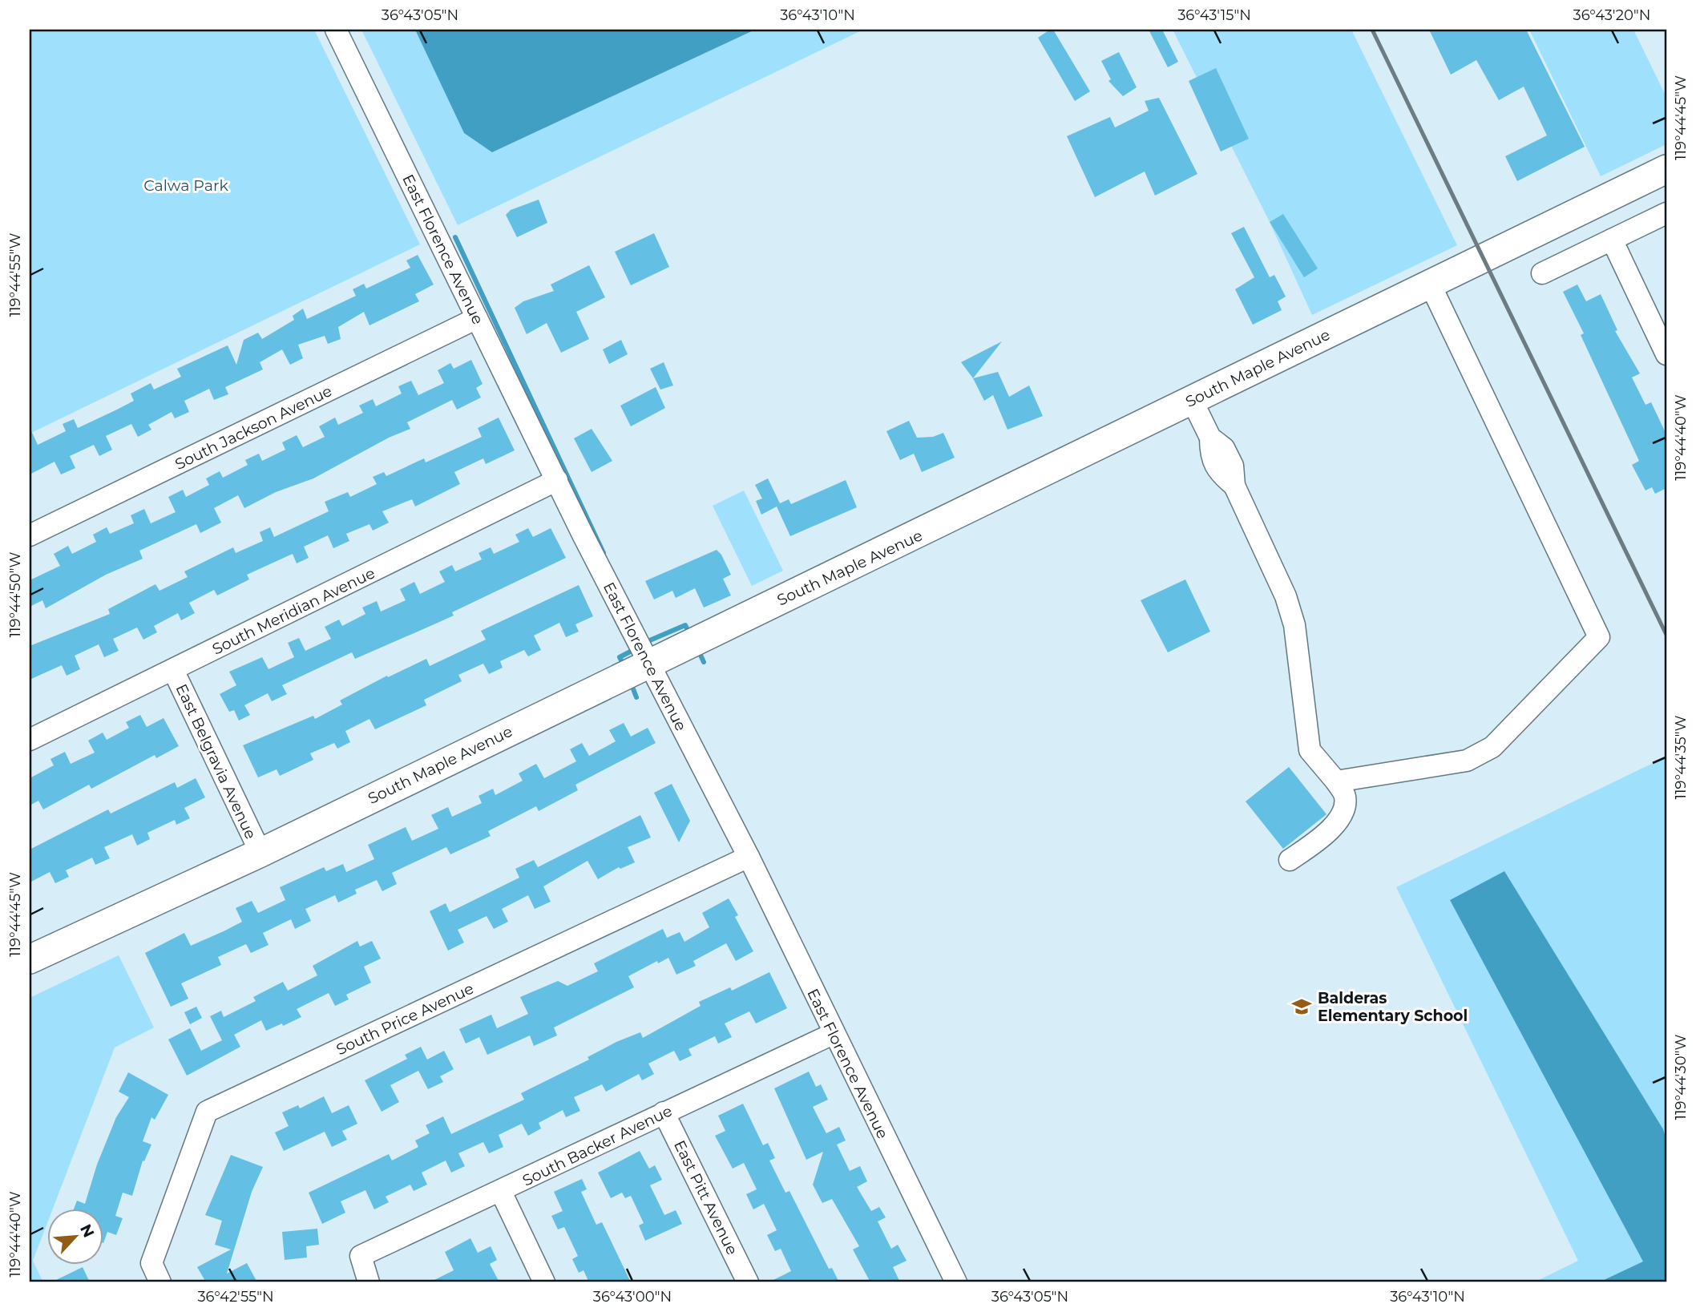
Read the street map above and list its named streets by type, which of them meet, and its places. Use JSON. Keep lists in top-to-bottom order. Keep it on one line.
{"streets":{"main road":["South Maple Avenue"],"street":["East Florence Avenue","South Jackson Avenue","South Meridian Avenue","East Belgravia Avenue","South Price Avenue","South Backer Avenue","East Pitt Avenue"]},"crossings":[["East Florence Avenue","South Maple Avenue"],["East Florence Avenue","South Jackson Avenue"],["East Florence Avenue","South Meridian Avenue"],["East Florence Avenue","South Price Avenue"],["East Florence Avenue","South Backer Avenue"],["South Maple Avenue","East Belgravia Avenue"],["South Meridian Avenue","East Belgravia Avenue"],["South Backer Avenue","East Pitt Avenue"]],"parks":["Calwa Park"],"places":{"school or university":["Balderas Elementary School"]},"north":"top right","coordinates":["36°43'05\"N","36°43'10\"N","36°43'15\"N","36°43'20\"N","119°44'45\"W","119°44'55\"W","119°44'40\"W","119°44'50\"W","119°44'35\"W","119°44'30\"W","36°42'55\"N","36°43'00\"N"]}
